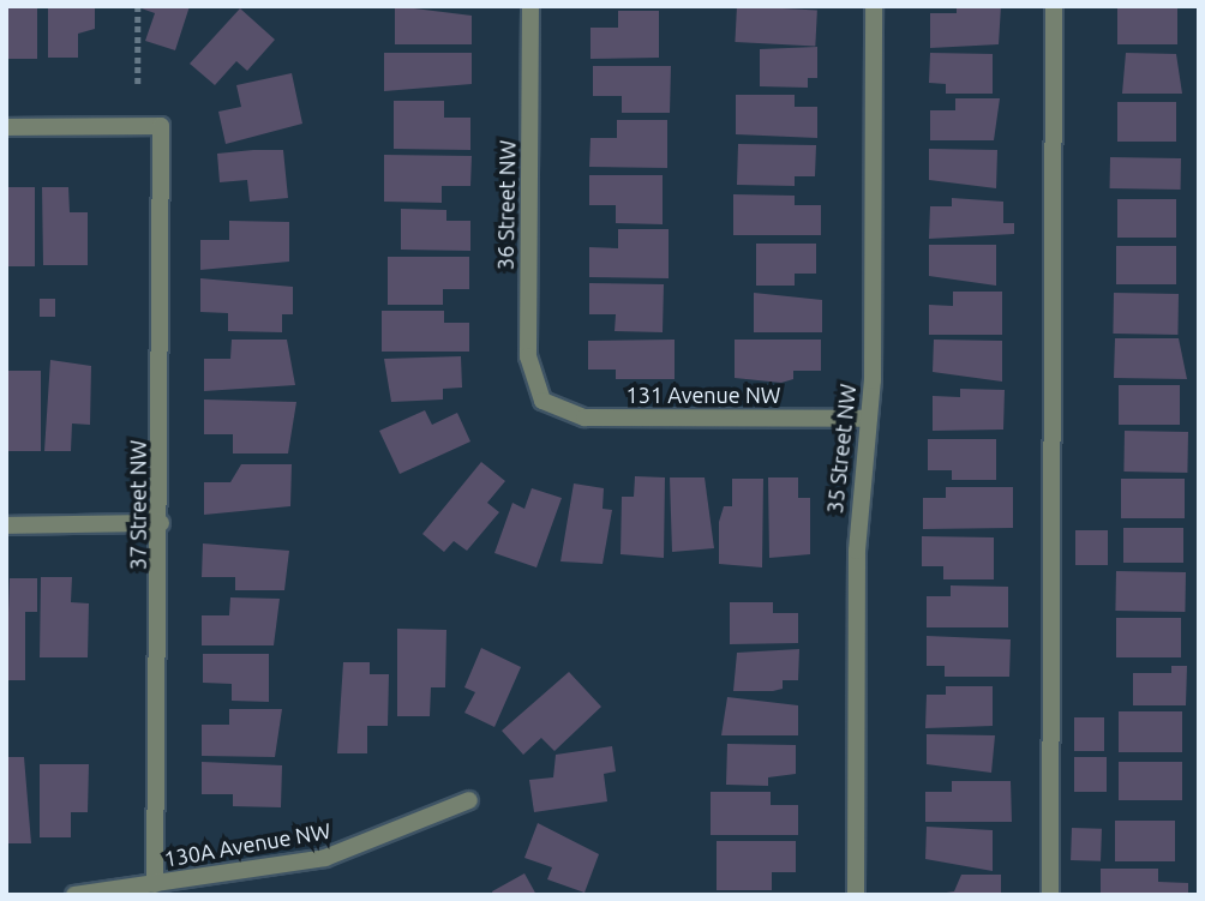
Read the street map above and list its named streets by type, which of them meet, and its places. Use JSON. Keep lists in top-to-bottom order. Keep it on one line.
{"streets":{"street":["36 Street NW","131 Avenue NW","35 Street NW","37 Street NW","130A Avenue NW"]},"crossings":[["36 Street NW","131 Avenue NW"],["131 Avenue NW","35 Street NW"],["37 Street NW","130A Avenue NW"]]}
